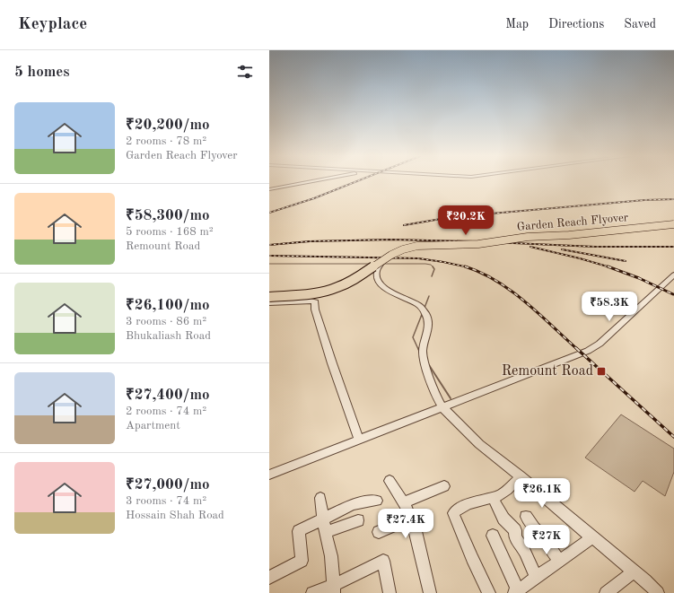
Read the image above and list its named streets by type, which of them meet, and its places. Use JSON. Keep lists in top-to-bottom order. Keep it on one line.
{"streets":{"main road":["Garden Reach Flyover"]},"places":{"transit":["Remount Road"]},"page":{"header":"Keyplace","nav":["Map","Directions","Saved"],"heading":"5 homes","list":[{"name":"₹20,200/mo","note":"2 rooms · 78 m² · Garden Reach Flyover"},{"name":"₹58,300/mo","note":"5 rooms · 168 m² · Remount Road"},{"name":"₹26,100/mo","note":"3 rooms · 86 m² · Bhukaliash Road"},{"name":"₹27,400/mo","note":"2 rooms · 74 m² · Apartment"},{"name":"₹27,000/mo","note":"3 rooms · 74 m² · Hossain Shah Road"}],"price":["₹20.2K","₹58.3K","₹26.1K","₹27.4K","₹27K"]}}
